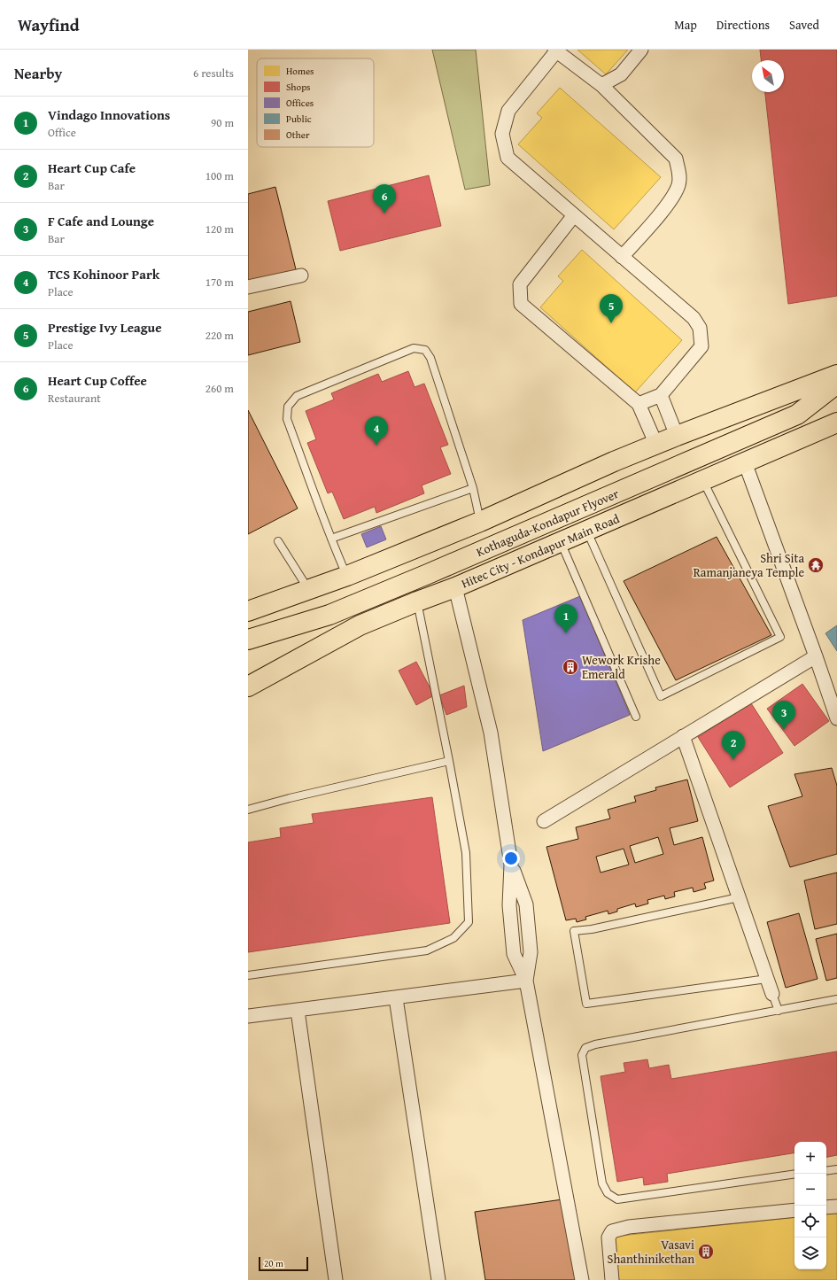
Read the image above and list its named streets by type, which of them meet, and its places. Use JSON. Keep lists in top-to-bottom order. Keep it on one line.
{"streets":{"main road":["Kothaguda-Kondapur Flyover","Hitec City - Kondapur Main Road"]},"places":{"temple":["Shri Sita Ramanjaneya Temple"],"building":["Wework Krishe Emerald","Vasavi Shanthinikethan"]},"legend":["Homes","Shops","Offices","Public","Other"],"scale_bar":"20 m","north":"top left","page":{"header":"Wayfind","nav":["Map","Directions","Saved"],"heading":["Nearby","6 results"],"list":[{"mark":"1","name":"Vindago Innovations","note":"Office","value":"90 m"},{"mark":"2","name":"Heart Cup Cafe","note":"Bar","value":"100 m"},{"mark":"3","name":"F Cafe and Lounge","note":"Bar","value":"120 m"},{"mark":"4","name":"TCS Kohinoor Park","note":"Place","value":"170 m"},{"mark":"5","name":"Prestige Ivy League","note":"Place","value":"220 m"},{"mark":"6","name":"Heart Cup Coffee","note":"Restaurant","value":"260 m"}],"pins":["6","5","4","1","3","2"],"map_buttons":["+","−"],"scale":"20 m"}}
